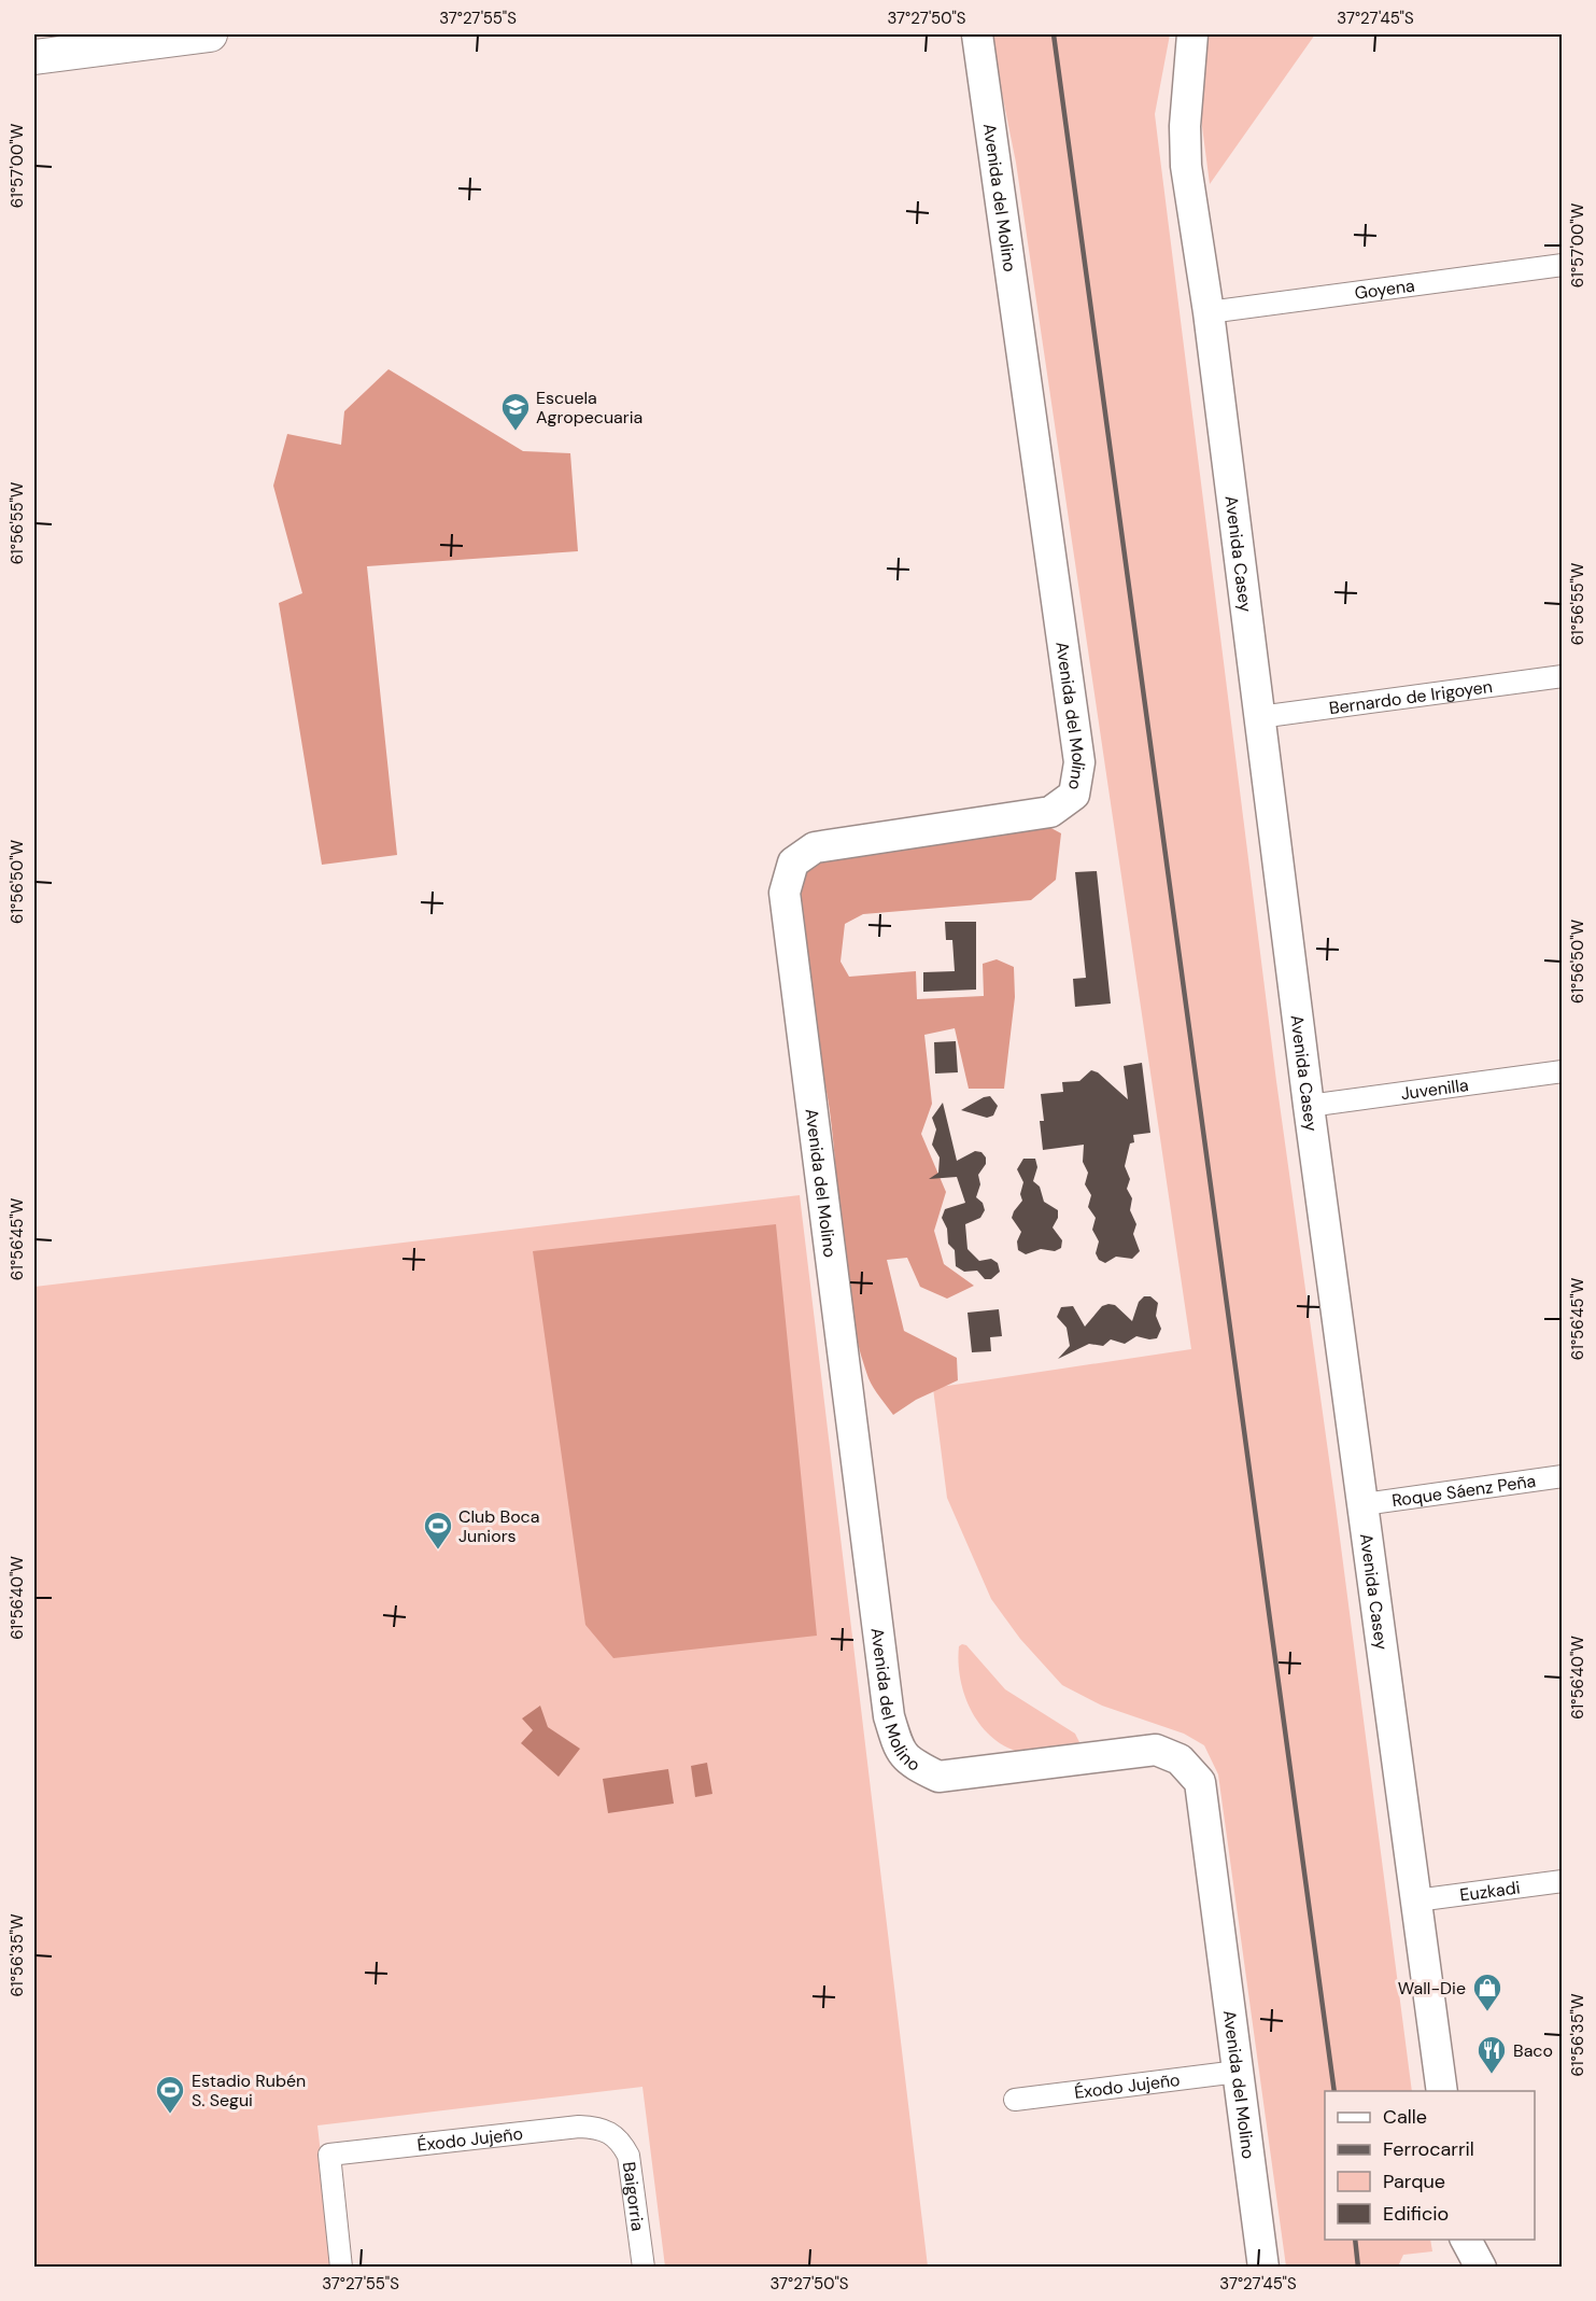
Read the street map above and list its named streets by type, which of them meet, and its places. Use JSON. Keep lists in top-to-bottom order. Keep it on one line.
{"streets":{"street":["Avenida del Molino","Goyena","Avenida Casey","Bernardo de Irigoyen","Juvenilla","Roque Sáenz Peña","Euzkadi","Éxodo Jujeño","Baigorria"]},"crossings":[["Avenida del Molino","Éxodo Jujeño"],["Goyena","Avenida Casey"],["Avenida Casey","Bernardo de Irigoyen"],["Avenida Casey","Juvenilla"],["Avenida Casey","Roque Sáenz Peña"],["Avenida Casey","Euzkadi"],["Éxodo Jujeño","Baigorria"]],"places":{"school or university":["Escuela Agropecuaria"],"sports":["Club Boca Juniors","Estadio Rubén S. Segui"],"shop":["Wall-Die"],"restaurant":["Baco"]},"legend":["Calle","Ferrocarril","Parque","Edificio"],"coordinates":["37°27'55\"S","37°27'50\"S","37°27'45\"S","61°57'00\"W","61°56'55\"W","61°56'50\"W","61°56'45\"W","61°56'40\"W","61°56'35\"W"]}
